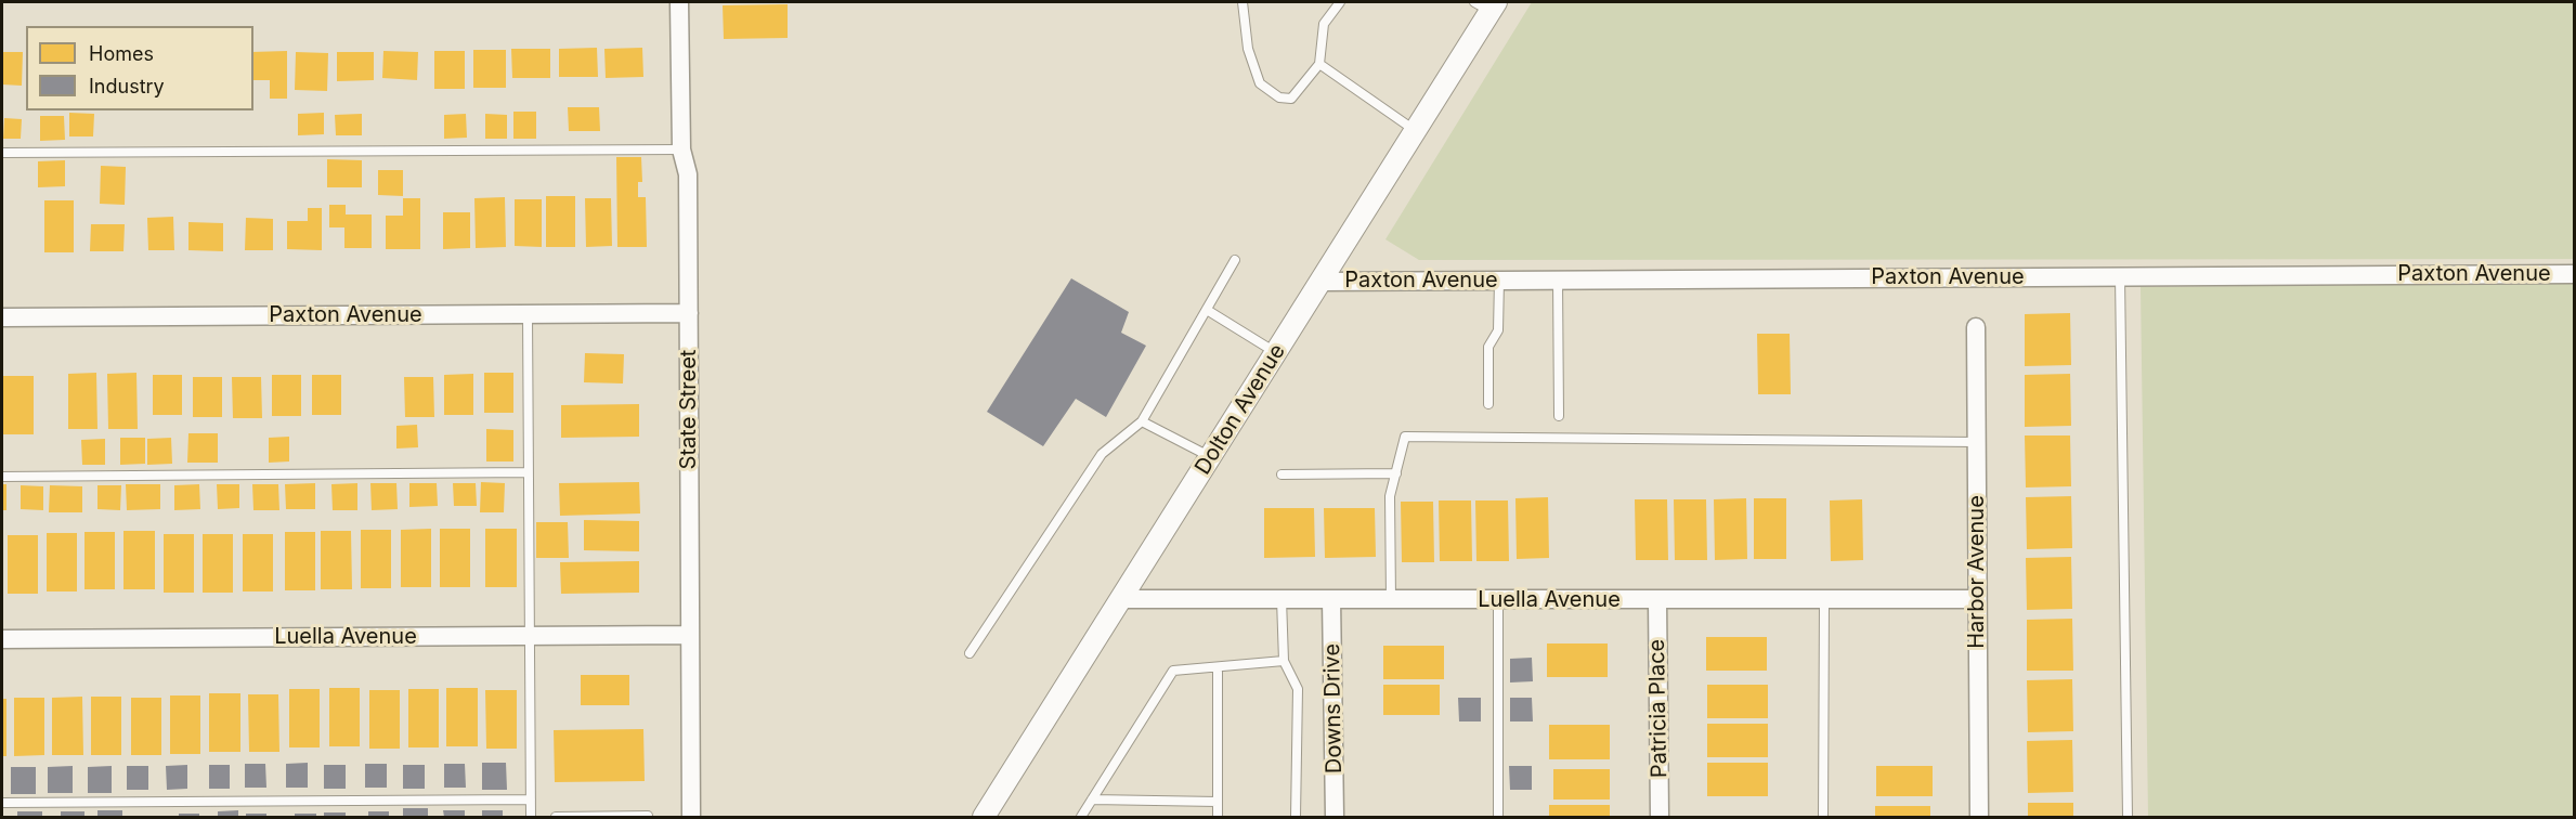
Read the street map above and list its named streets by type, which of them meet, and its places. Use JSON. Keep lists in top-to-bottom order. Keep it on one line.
{"streets":{"street":["Paxton Avenue","State Street","Dolton Avenue","Harbor Avenue","Luella Avenue","Downs Drive","Patricia Place"]},"crossings":[["Paxton Avenue","State Street"],["Paxton Avenue","Dolton Avenue"],["State Street","Luella Avenue"],["Dolton Avenue","Luella Avenue"],["Harbor Avenue","Luella Avenue"],["Luella Avenue","Downs Drive"],["Luella Avenue","Patricia Place"]],"legend":["Homes","Industry"]}
